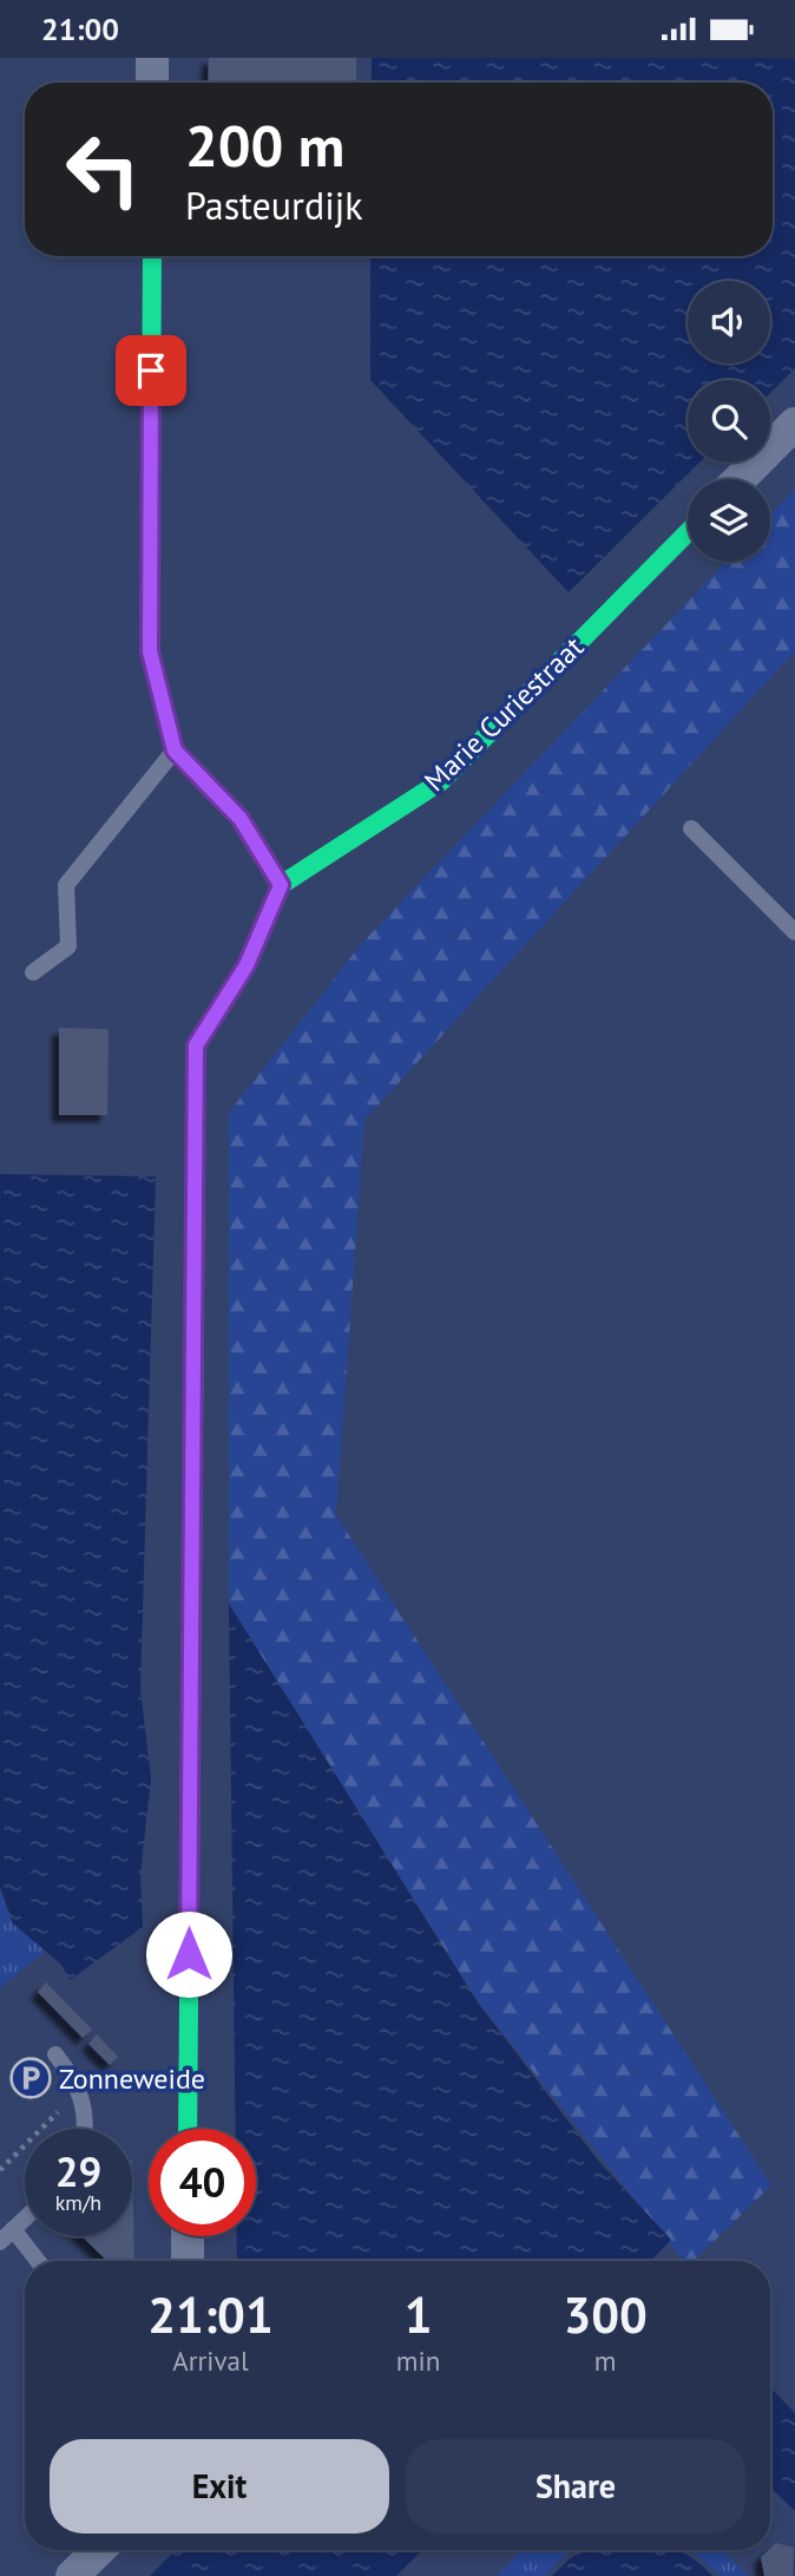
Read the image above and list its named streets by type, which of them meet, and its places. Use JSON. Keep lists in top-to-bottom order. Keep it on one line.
{"streets":{"street":["Marie Curiestraat"]},"places":{"parking":["Zonneweide"]},"page":{"status":"21:00","turn":["200 m","Pasteurdijk"],"speed":"29 km/h","limit":"40","eta":["21:01","Arrival","1","min","300","m"],"buttons":["Exit","Share"]}}
